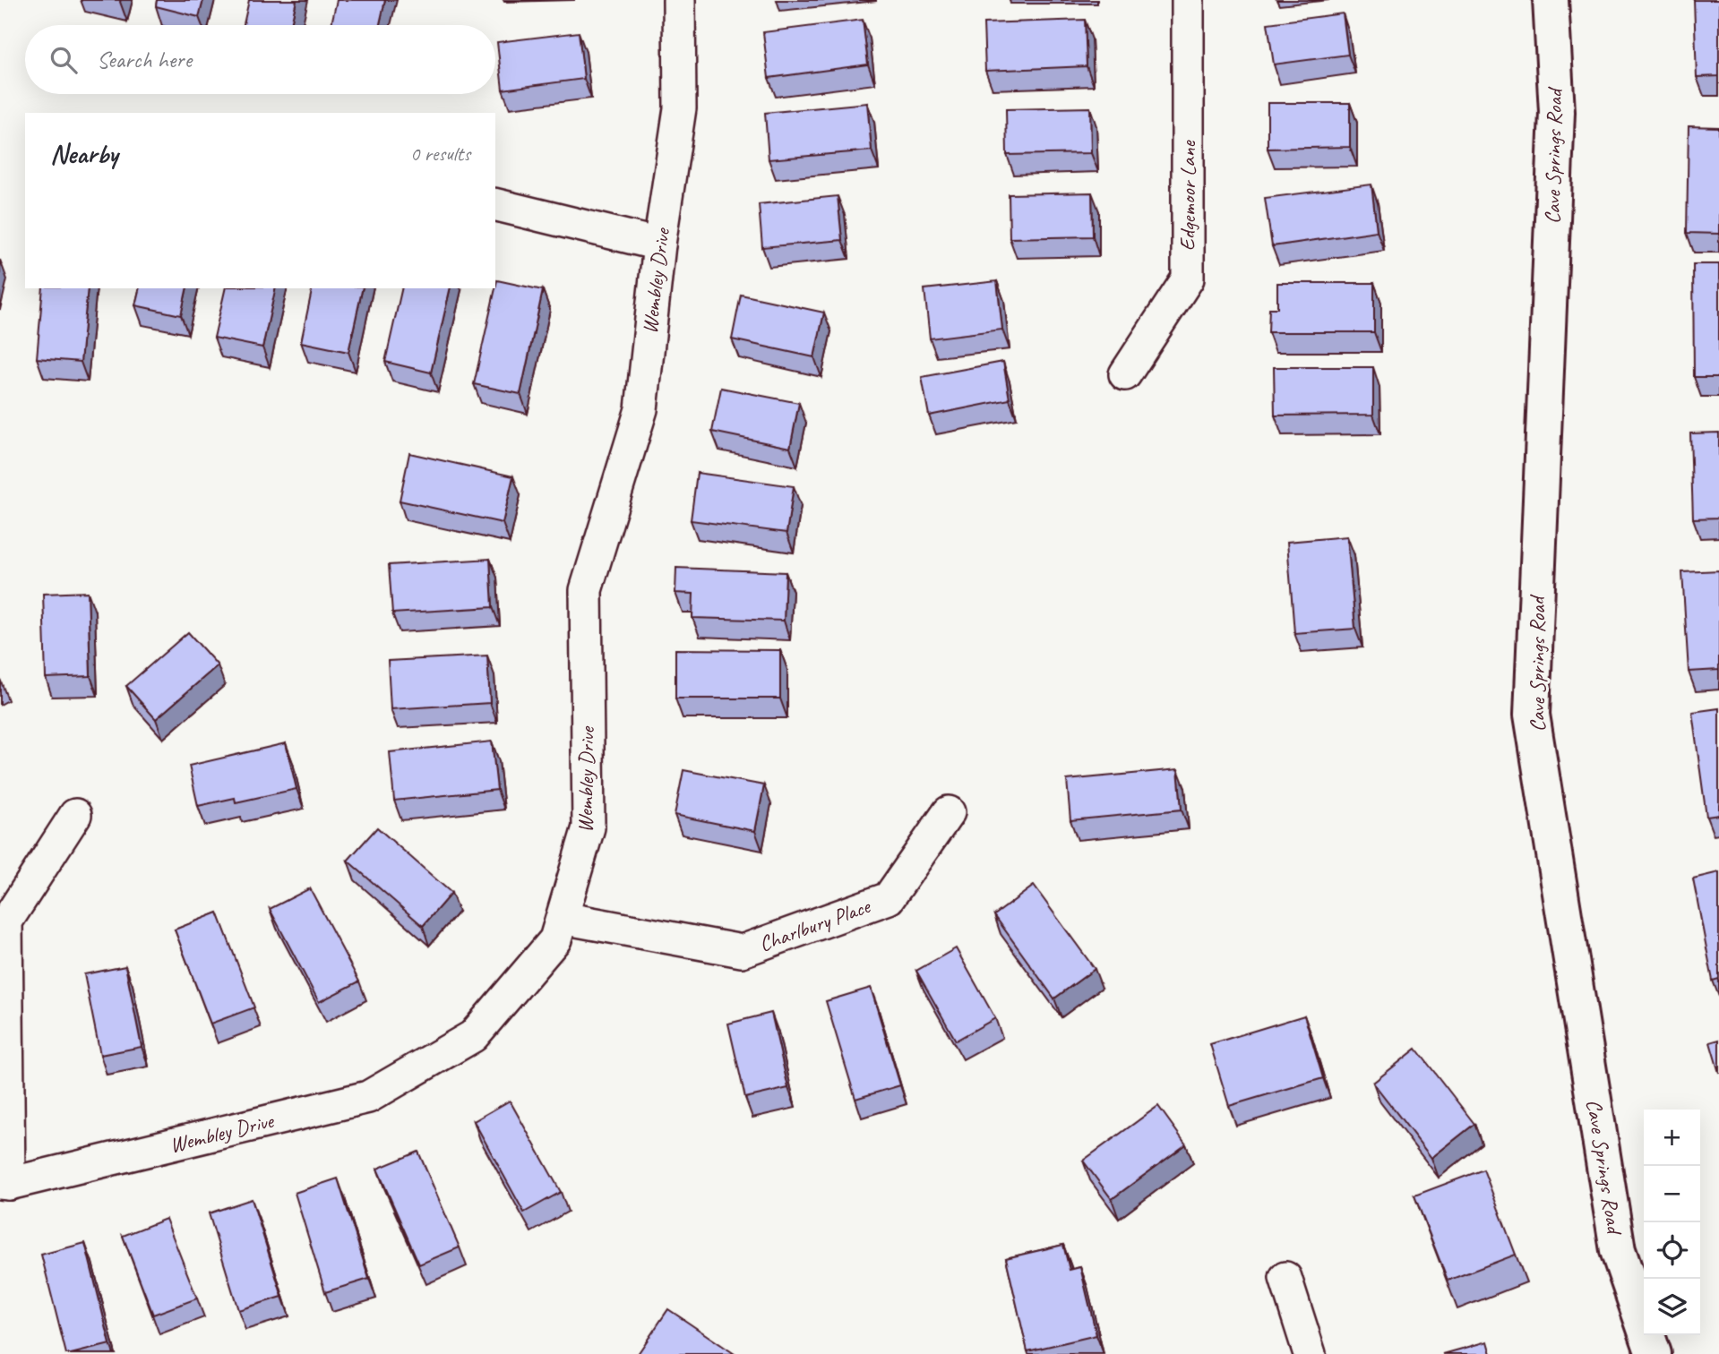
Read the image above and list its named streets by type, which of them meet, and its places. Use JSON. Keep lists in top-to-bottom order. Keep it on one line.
{"streets":{"street":["Cave Springs Road","Edgemoor Lane","Wembley Drive","Charlbury Place"]},"crossings":[["Wembley Drive","Charlbury Place"]],"page":{"search":"Search here","heading":["Nearby","0 results"],"map_buttons":["+","−"]}}
